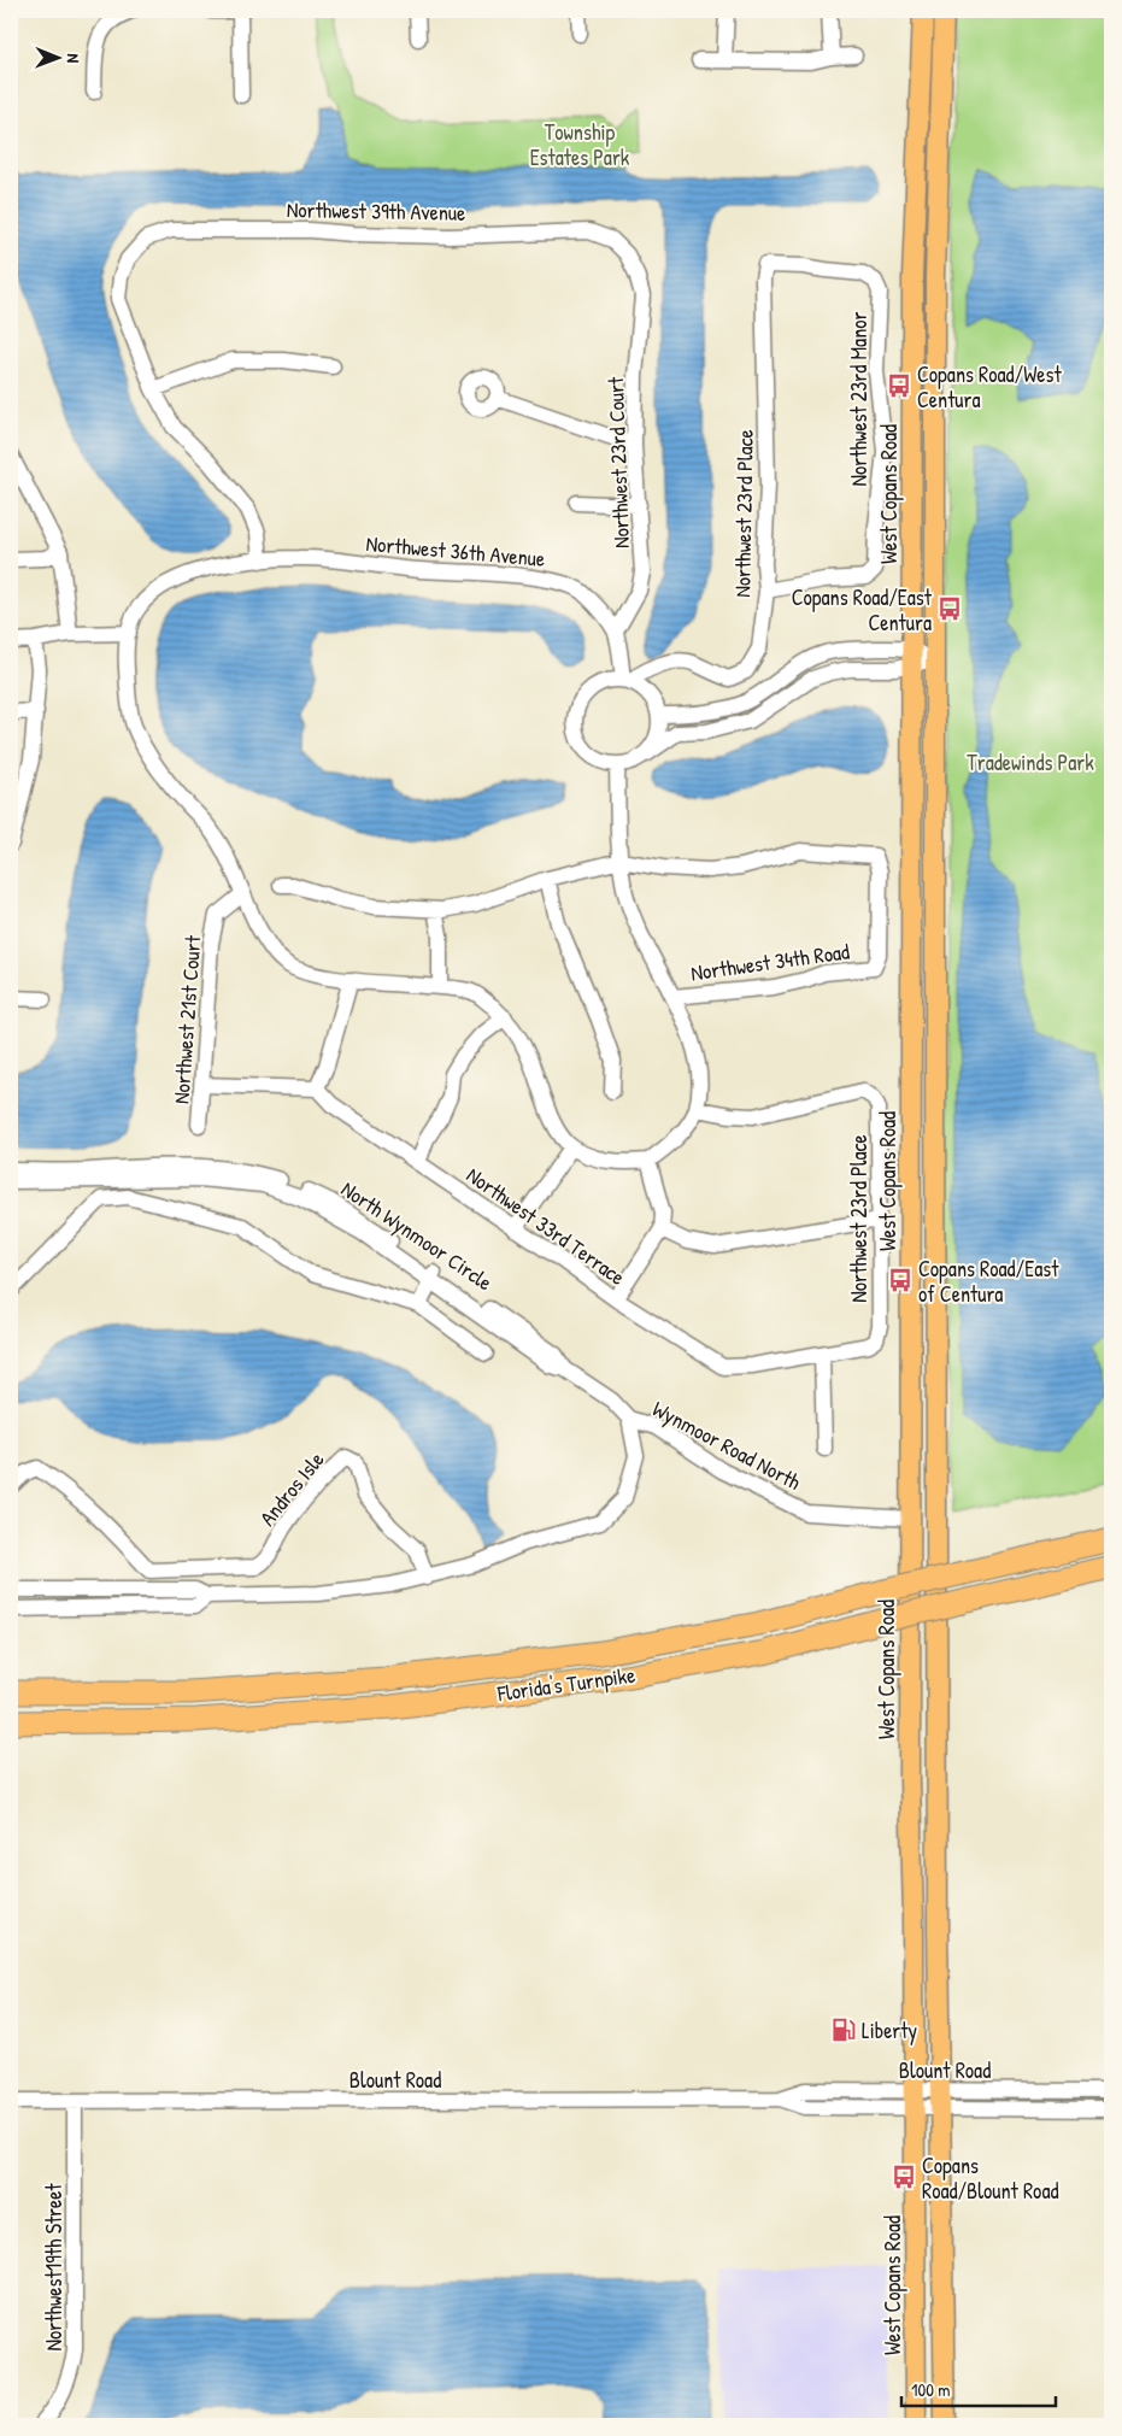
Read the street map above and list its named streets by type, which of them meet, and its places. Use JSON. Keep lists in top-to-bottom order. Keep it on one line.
{"streets":{"highway":["Florida's Turnpike"],"main road":["West Copans Road"],"street":["Northwest 39th Avenue","Northwest 23rd Manor","Northwest 23rd Court","Northwest 23rd Place","Northwest 36th Avenue","Northwest 34th Road","Northwest 21st Court","Northwest 33rd Terrace","North Wynmoor Circle","Wynmoor Road North","Andros Isle","Blount Road","Northwest19th Street"]},"crossings":[["Northwest 39th Avenue","Northwest 23rd Court"],["Northwest 23rd Manor","Northwest 23rd Place"],["Northwest 23rd Court","Northwest 36th Avenue"],["West Copans Road","Wynmoor Road North"],["West Copans Road","Blount Road"],["Northwest 23rd Place","Northwest 36th Avenue"],["Northwest 23rd Place","Northwest 33rd Terrace"],["North Wynmoor Circle","Wynmoor Road North"],["Blount Road","Northwest19th Street"]],"parks":["Township Estates Park","Tradewinds Park"],"places":{"bus stop":["Copans Road/West Centura","Copans Road/East Centura","Copans Road/East of Centura","Copans Road/Blount Road"],"fuel station":["Liberty"]},"scale_bar":"100 m","north":"right"}
